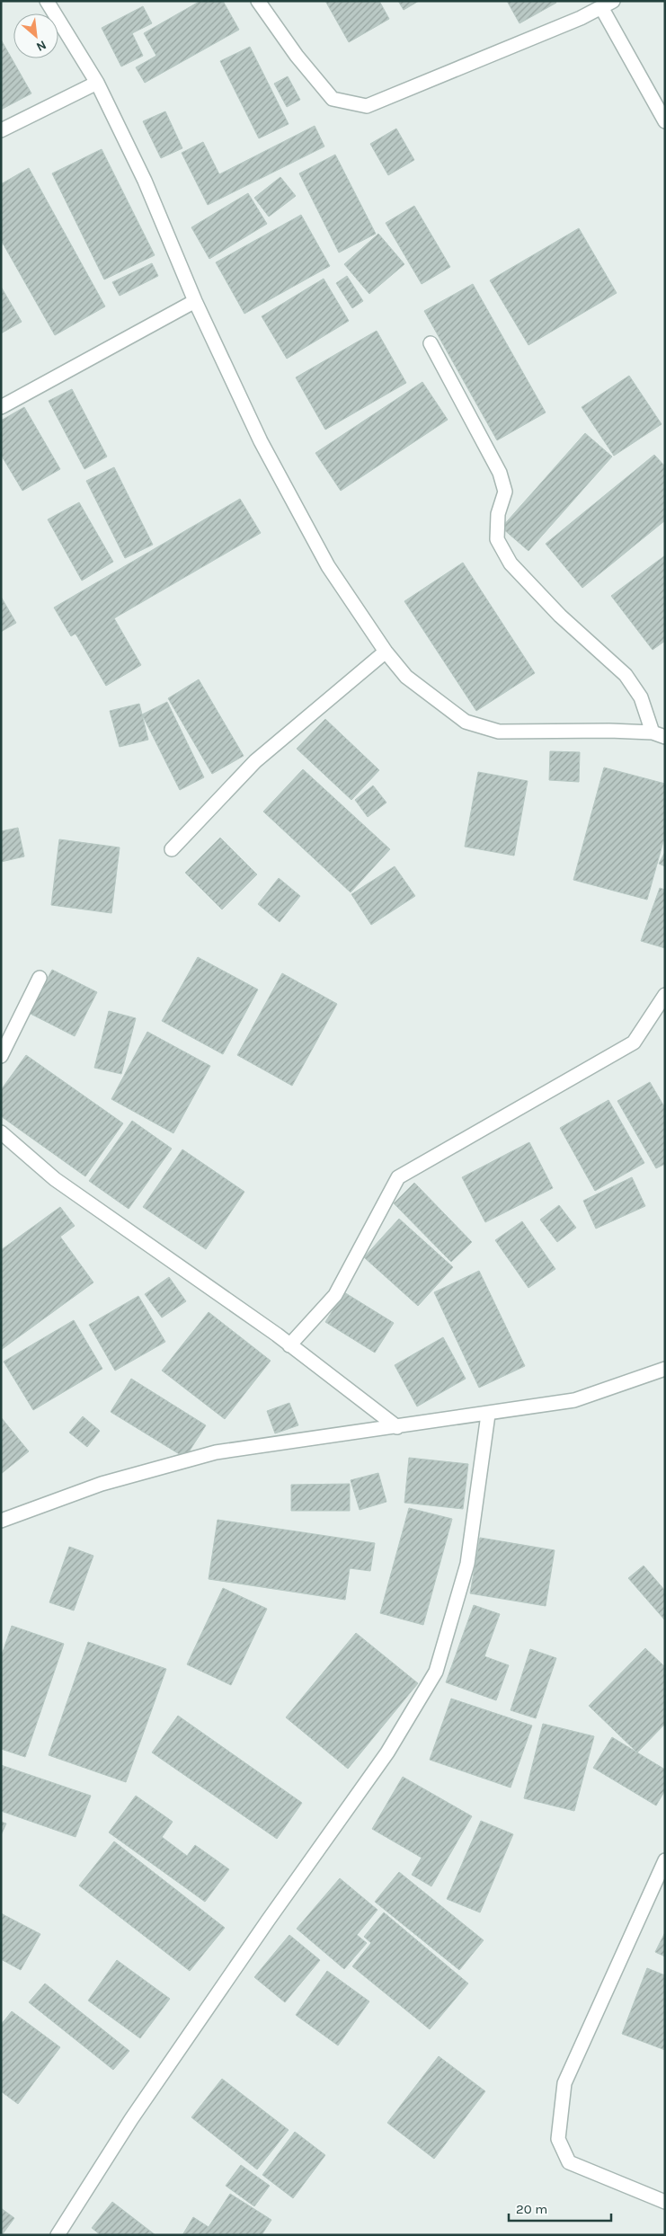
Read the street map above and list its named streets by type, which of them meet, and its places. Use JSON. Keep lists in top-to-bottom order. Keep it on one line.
{"scale_bar":"20 m","north":"bottom right"}
